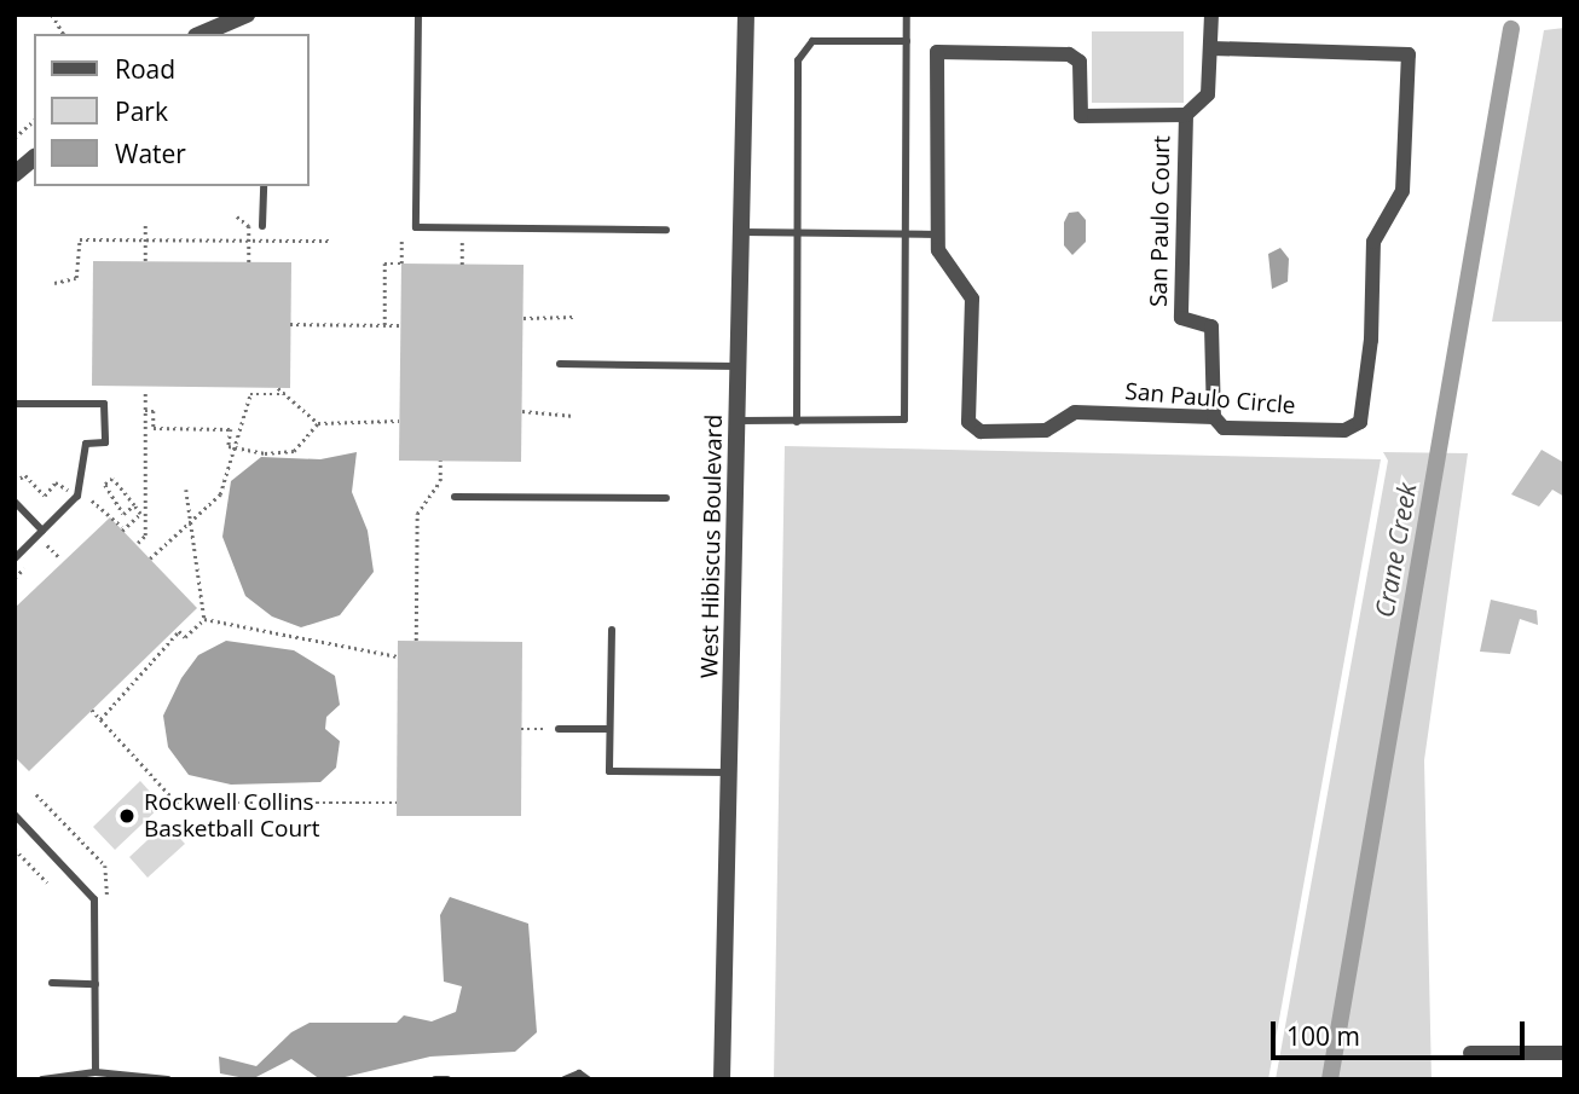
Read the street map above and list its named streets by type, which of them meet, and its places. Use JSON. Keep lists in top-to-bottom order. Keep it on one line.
{"streets":{"street":["San Paulo Court","San Paulo Circle","West Hibiscus Boulevard"]},"crossings":[["San Paulo Court","San Paulo Circle"]],"water":["Crane Creek"],"places":["Rockwell Collins Basketball Court"],"legend":["Road","Park","Water"],"scale_bar":"100 m"}
